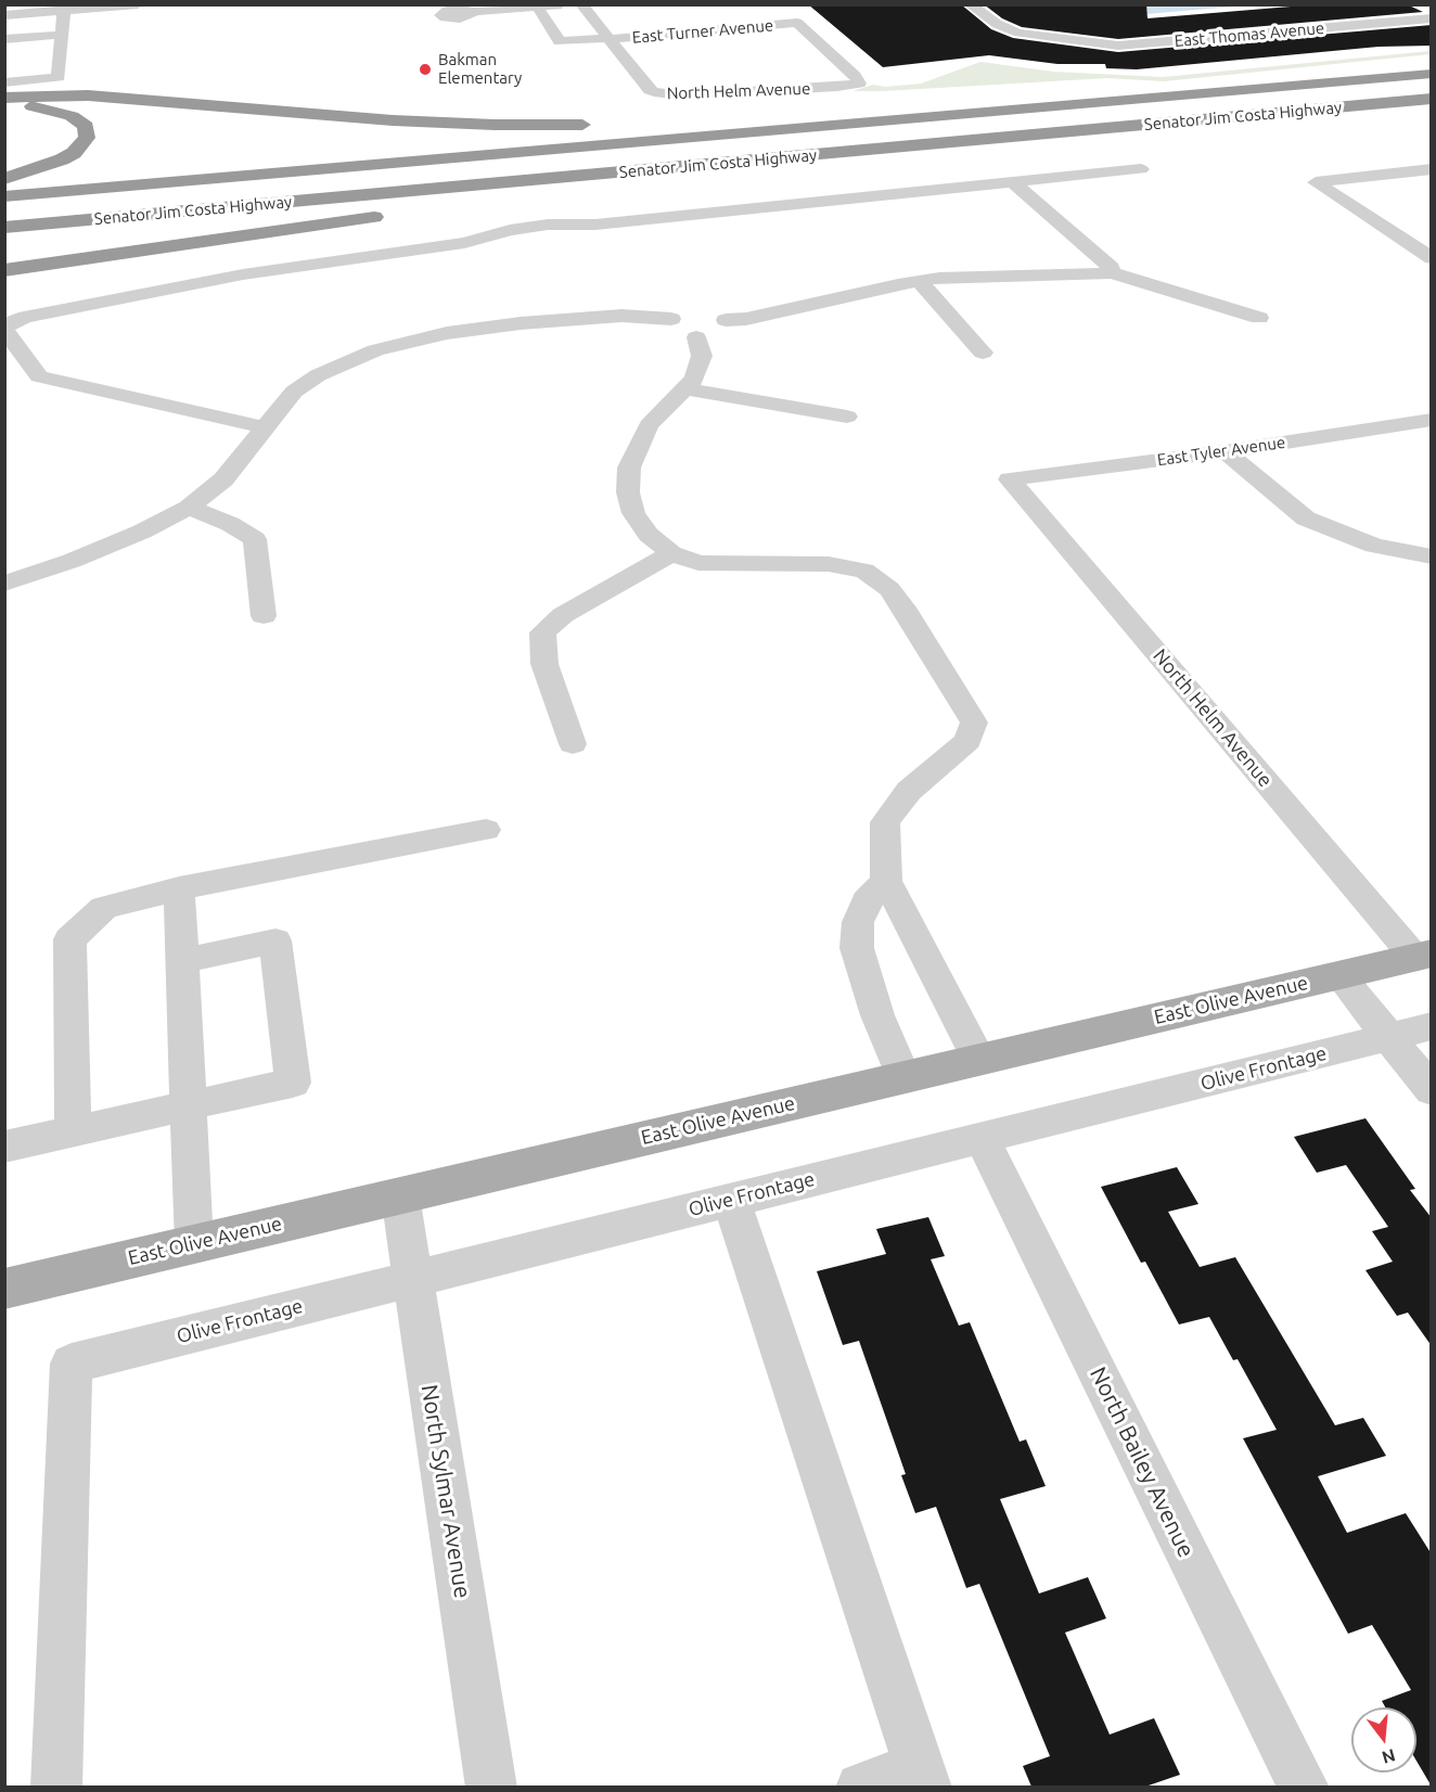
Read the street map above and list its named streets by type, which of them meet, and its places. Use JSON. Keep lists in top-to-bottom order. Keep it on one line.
{"streets":{"highway":["Senator Jim Costa Highway"],"main road":["East Olive Avenue"],"street":["East Turner Avenue","East Thomas Avenue","North Helm Avenue","East Tyler Avenue","Olive Frontage","North Bailey Avenue","North Sylmar Avenue"]},"crossings":[["East Turner Avenue","North Helm Avenue"],["North Helm Avenue","East Tyler Avenue"],["North Helm Avenue","East Olive Avenue"],["East Olive Avenue","North Sylmar Avenue"],["Olive Frontage","North Bailey Avenue"],["Olive Frontage","North Sylmar Avenue"]],"places":["Bakman Elementary"],"north":"bottom"}
